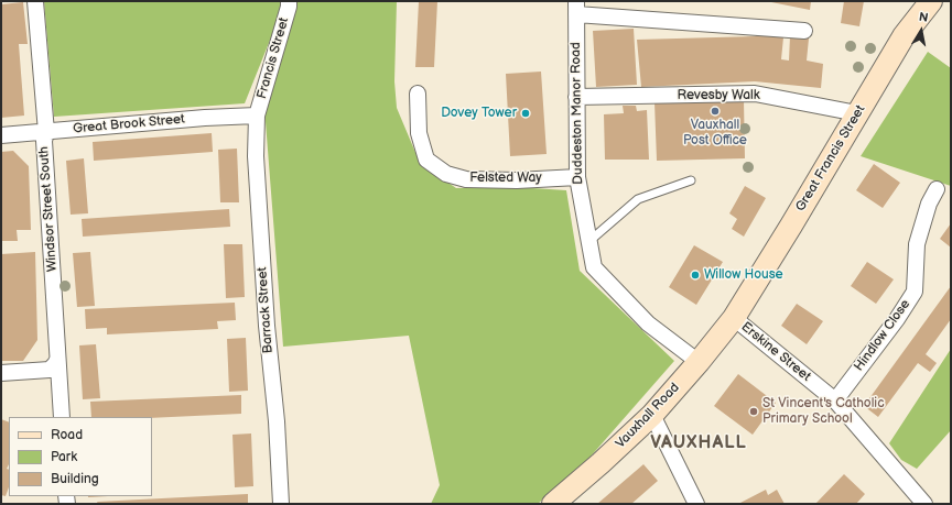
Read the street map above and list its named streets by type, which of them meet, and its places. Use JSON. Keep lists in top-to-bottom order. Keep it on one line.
{"streets":{"main road":["Great Francis Street","Vauxhall Road"],"street":["Francis Street","Revesby Walk","Duddeston Manor Road","Great Brook Street","Felsted Way","Windsor Street South","Barrack Street","Hindlow Close","Erskine Street"]},"crossings":[["Francis Street","Great Brook Street"],["Francis Street","Barrack Street"],["Revesby Walk","Duddeston Manor Road"],["Revesby Walk","Great Francis Street"],["Duddeston Manor Road","Felsted Way"],["Duddeston Manor Road","Vauxhall Road"],["Great Brook Street","Windsor Street South"],["Great Brook Street","Barrack Street"],["Great Francis Street","Erskine Street"],["Great Francis Street","Vauxhall Road"],["Hindlow Close","Erskine Street"],["Erskine Street","Vauxhall Road"]],"districts":["VAUXHALL"],"places":["Vauxhall Post Office","Dovey Tower","Willow House","St Vincent's Catholic Primary School"],"legend":["Road","Park","Building"],"north":"top"}
